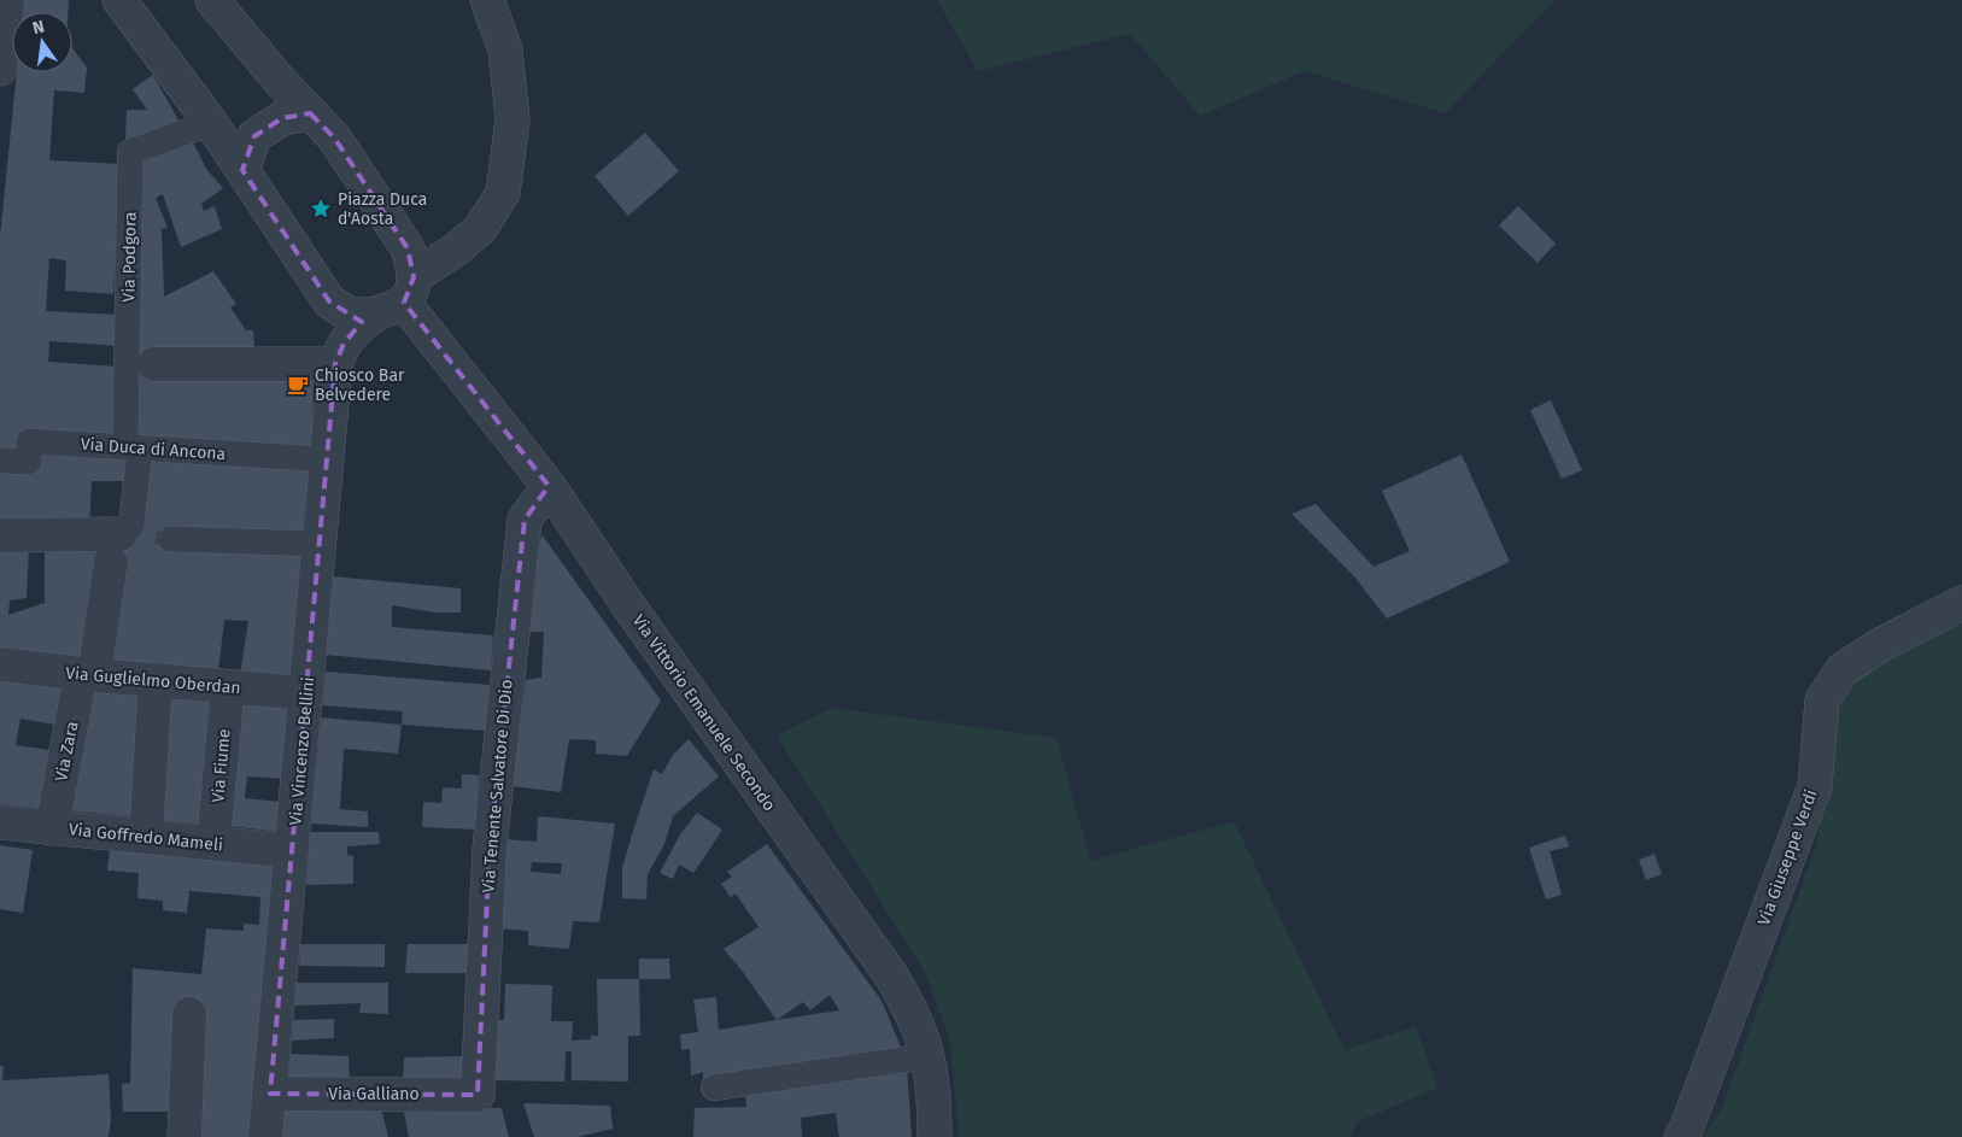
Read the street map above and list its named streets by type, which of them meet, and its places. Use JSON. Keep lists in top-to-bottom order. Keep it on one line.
{"streets":{"street":["Via Podgora","Via Duca di Ancona","Via Guglielmo Oberdan","Via Vittorio Emanuele Secondo","Via Zara","Via Vincenzo Bellini","Via Fiume","Via Tenente Salvatore Di Dio","Via Goffredo Mameli","Via Giuseppe Verdi","Via Galliano"]},"crossings":[["Via Podgora","Via Duca di Ancona"],["Via Duca di Ancona","Via Vincenzo Bellini"],["Via Guglielmo Oberdan","Via Zara"],["Via Guglielmo Oberdan","Via Vincenzo Bellini"],["Via Guglielmo Oberdan","Via Fiume"],["Via Vittorio Emanuele Secondo","Via Tenente Salvatore Di Dio"],["Via Zara","Via Goffredo Mameli"],["Via Vincenzo Bellini","Via Goffredo Mameli"],["Via Vincenzo Bellini","Via Galliano"],["Via Fiume","Via Goffredo Mameli"],["Via Tenente Salvatore Di Dio","Via Galliano"]],"places":{"place":["Piazza Duca d'Aosta"],"cafe":["Chiosco Bar Belvedere"]},"north":"top"}
